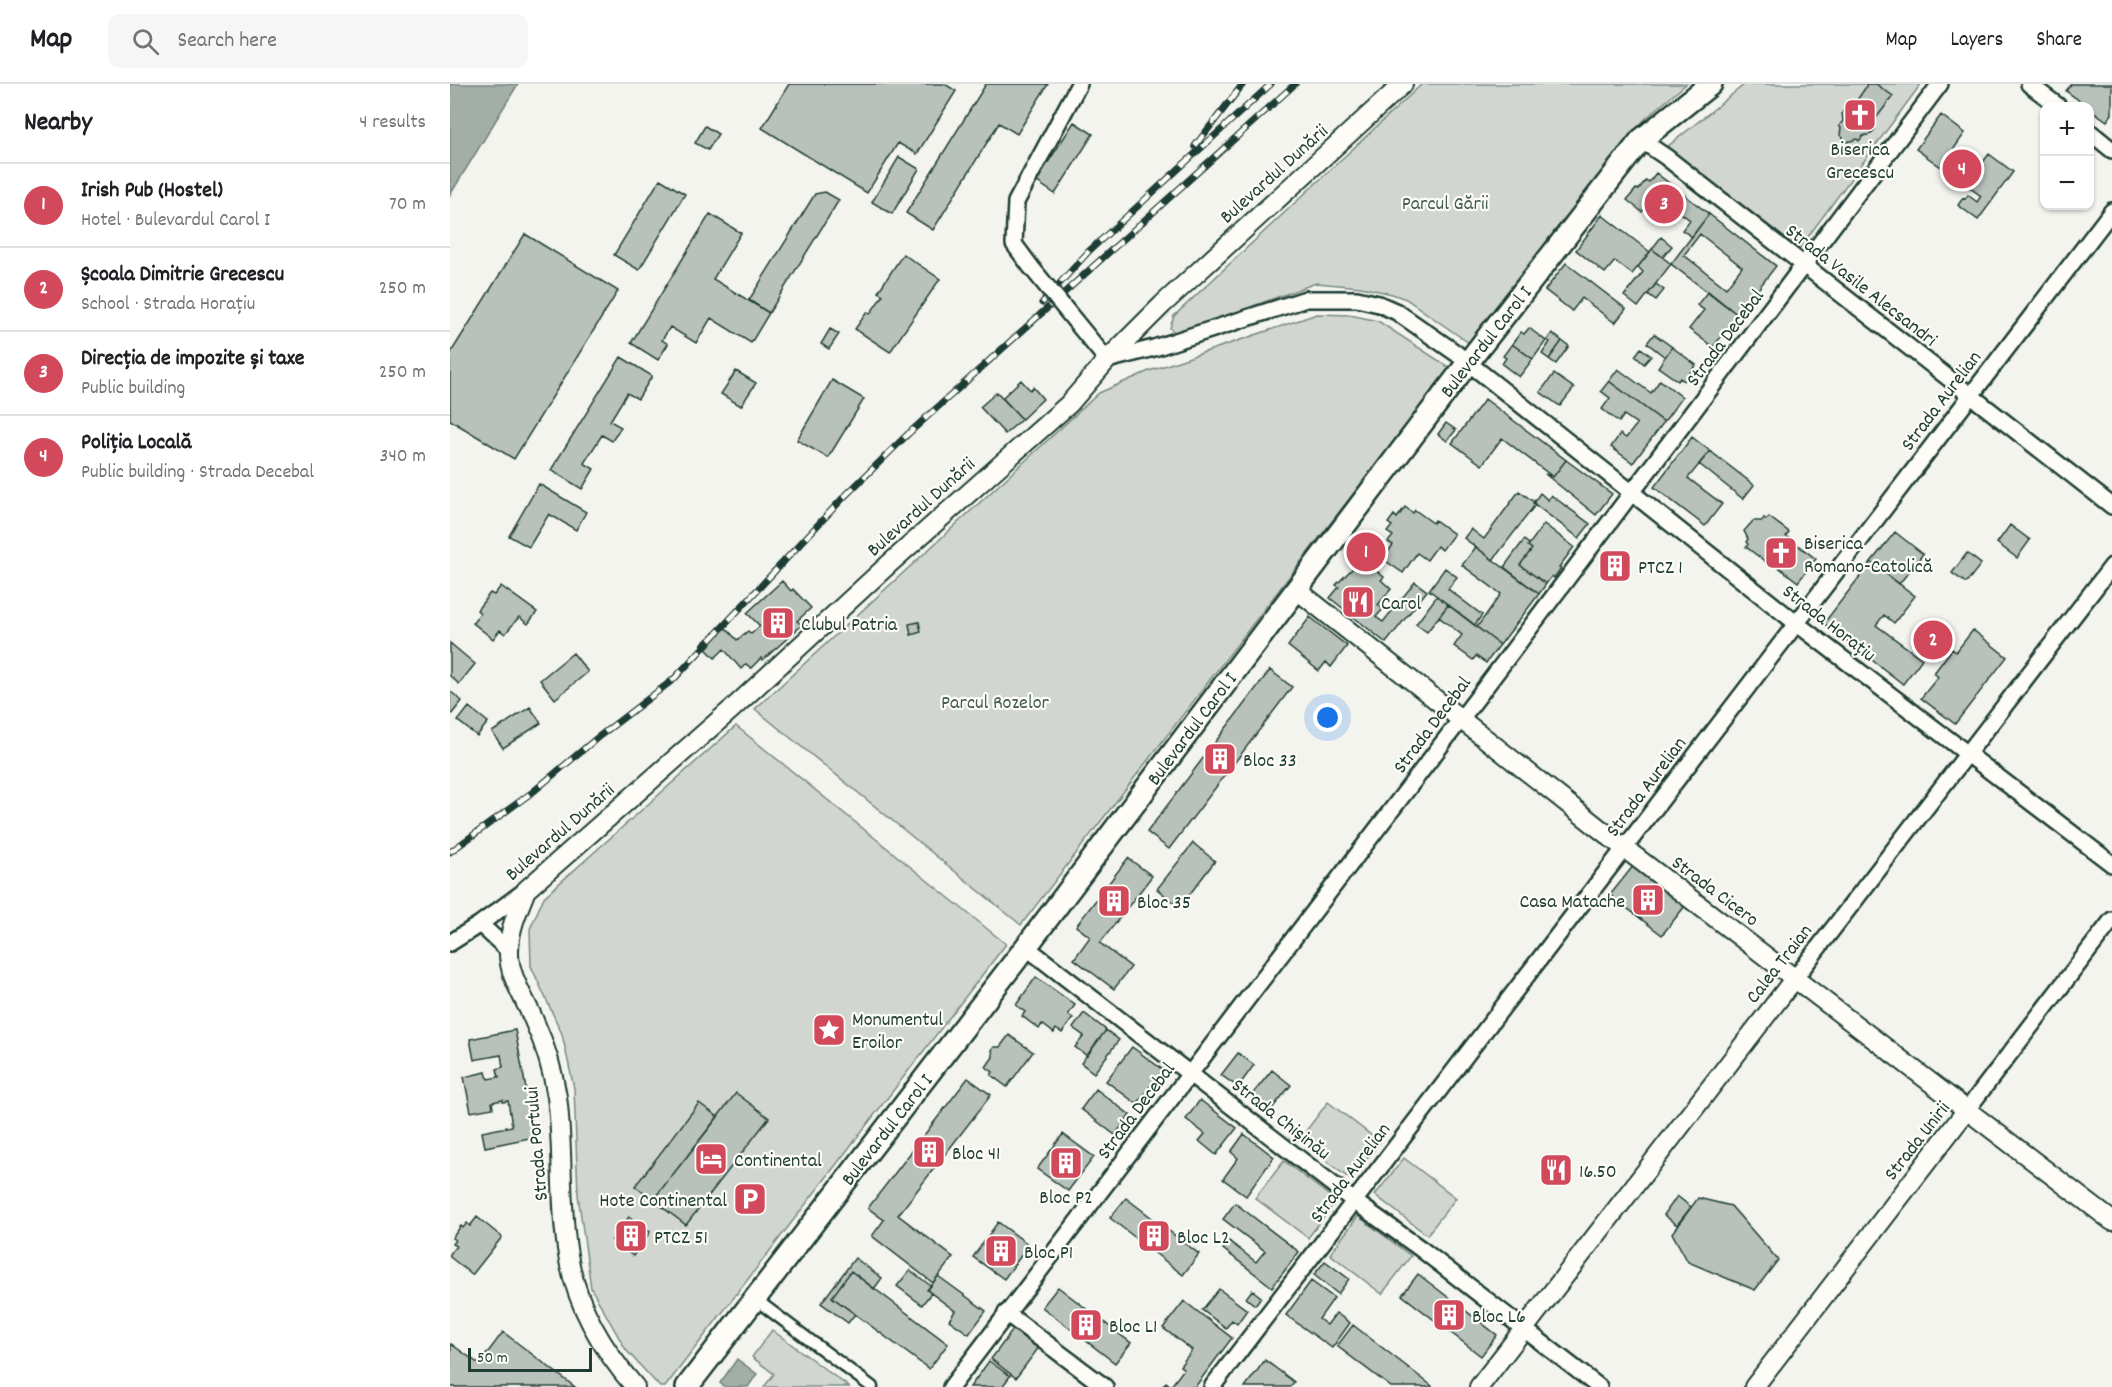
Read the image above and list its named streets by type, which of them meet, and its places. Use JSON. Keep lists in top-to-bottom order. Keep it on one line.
{"streets":{"main road":["Bulevardul Carol I"],"street":["Bulevardul Dunării","Strada Vasile Alecsandri","Strada Decebal","Strada Aurelian","Strada Horațiu","Strada Cicero","Calea Traian","Strada Chișinău","Strada Unirii","Strada Portului"]},"crossings":[["Bulevardul Dunării","Strada Horațiu"],["Bulevardul Dunării","Strada Portului"],["Strada Vasile Alecsandri","Strada Decebal"],["Strada Vasile Alecsandri","Bulevardul Carol I"],["Strada Vasile Alecsandri","Strada Aurelian"],["Strada Decebal","Strada Horațiu"],["Strada Decebal","Strada Cicero"],["Strada Decebal","Strada Chișinău"],["Bulevardul Carol I","Strada Horațiu"],["Bulevardul Carol I","Strada Cicero"],["Bulevardul Carol I","Strada Chișinău"],["Strada Aurelian","Strada Horațiu"],["Strada Aurelian","Strada Cicero"],["Strada Aurelian","Strada Chișinău"],["Strada Horațiu","Calea Traian"],["Strada Cicero","Calea Traian"],["Strada Cicero","Strada Unirii"],["Calea Traian","Strada Chișinău"]],"parks":["Parcul Gării","Parcul Rozelor"],"places":{"church":["Biserica Grecescu","Biserica Romano-Catolică"],"building":["PTCZ 1","Clubul Patria","Bloc 33","Casa Matache","Bloc 35","Bloc 41","Bloc P2","PTCZ 51","Bloc L2","Bloc P1","Bloc L6","Bloc L1"],"restaurant":["Carol","16.50"],"place":["Monumentul Eroilor"],"hotel":["Continental"],"parking":["Hote Continental"]},"scale_bar":"50 m","page":{"header":"Map","search":"Search here","nav":["Map","Layers","Share"],"heading":["Nearby","4 results"],"map_buttons":["+","−"],"pins":["4","3","1","2"],"list":[{"mark":"1","name":"Irish Pub (Hostel)","note":"Hotel · Bulevardul Carol I","value":"70 m"},{"mark":"2","name":"Școala Dimitrie Grecescu","note":"School · Strada Horațiu","value":"250 m"},{"mark":"3","name":"Direcția de impozite și taxe","note":"Public building","value":"250 m"},{"mark":"4","name":"Poliția Locală","note":"Public building · Strada Decebal","value":"340 m"}],"scale":"50 m"}}
